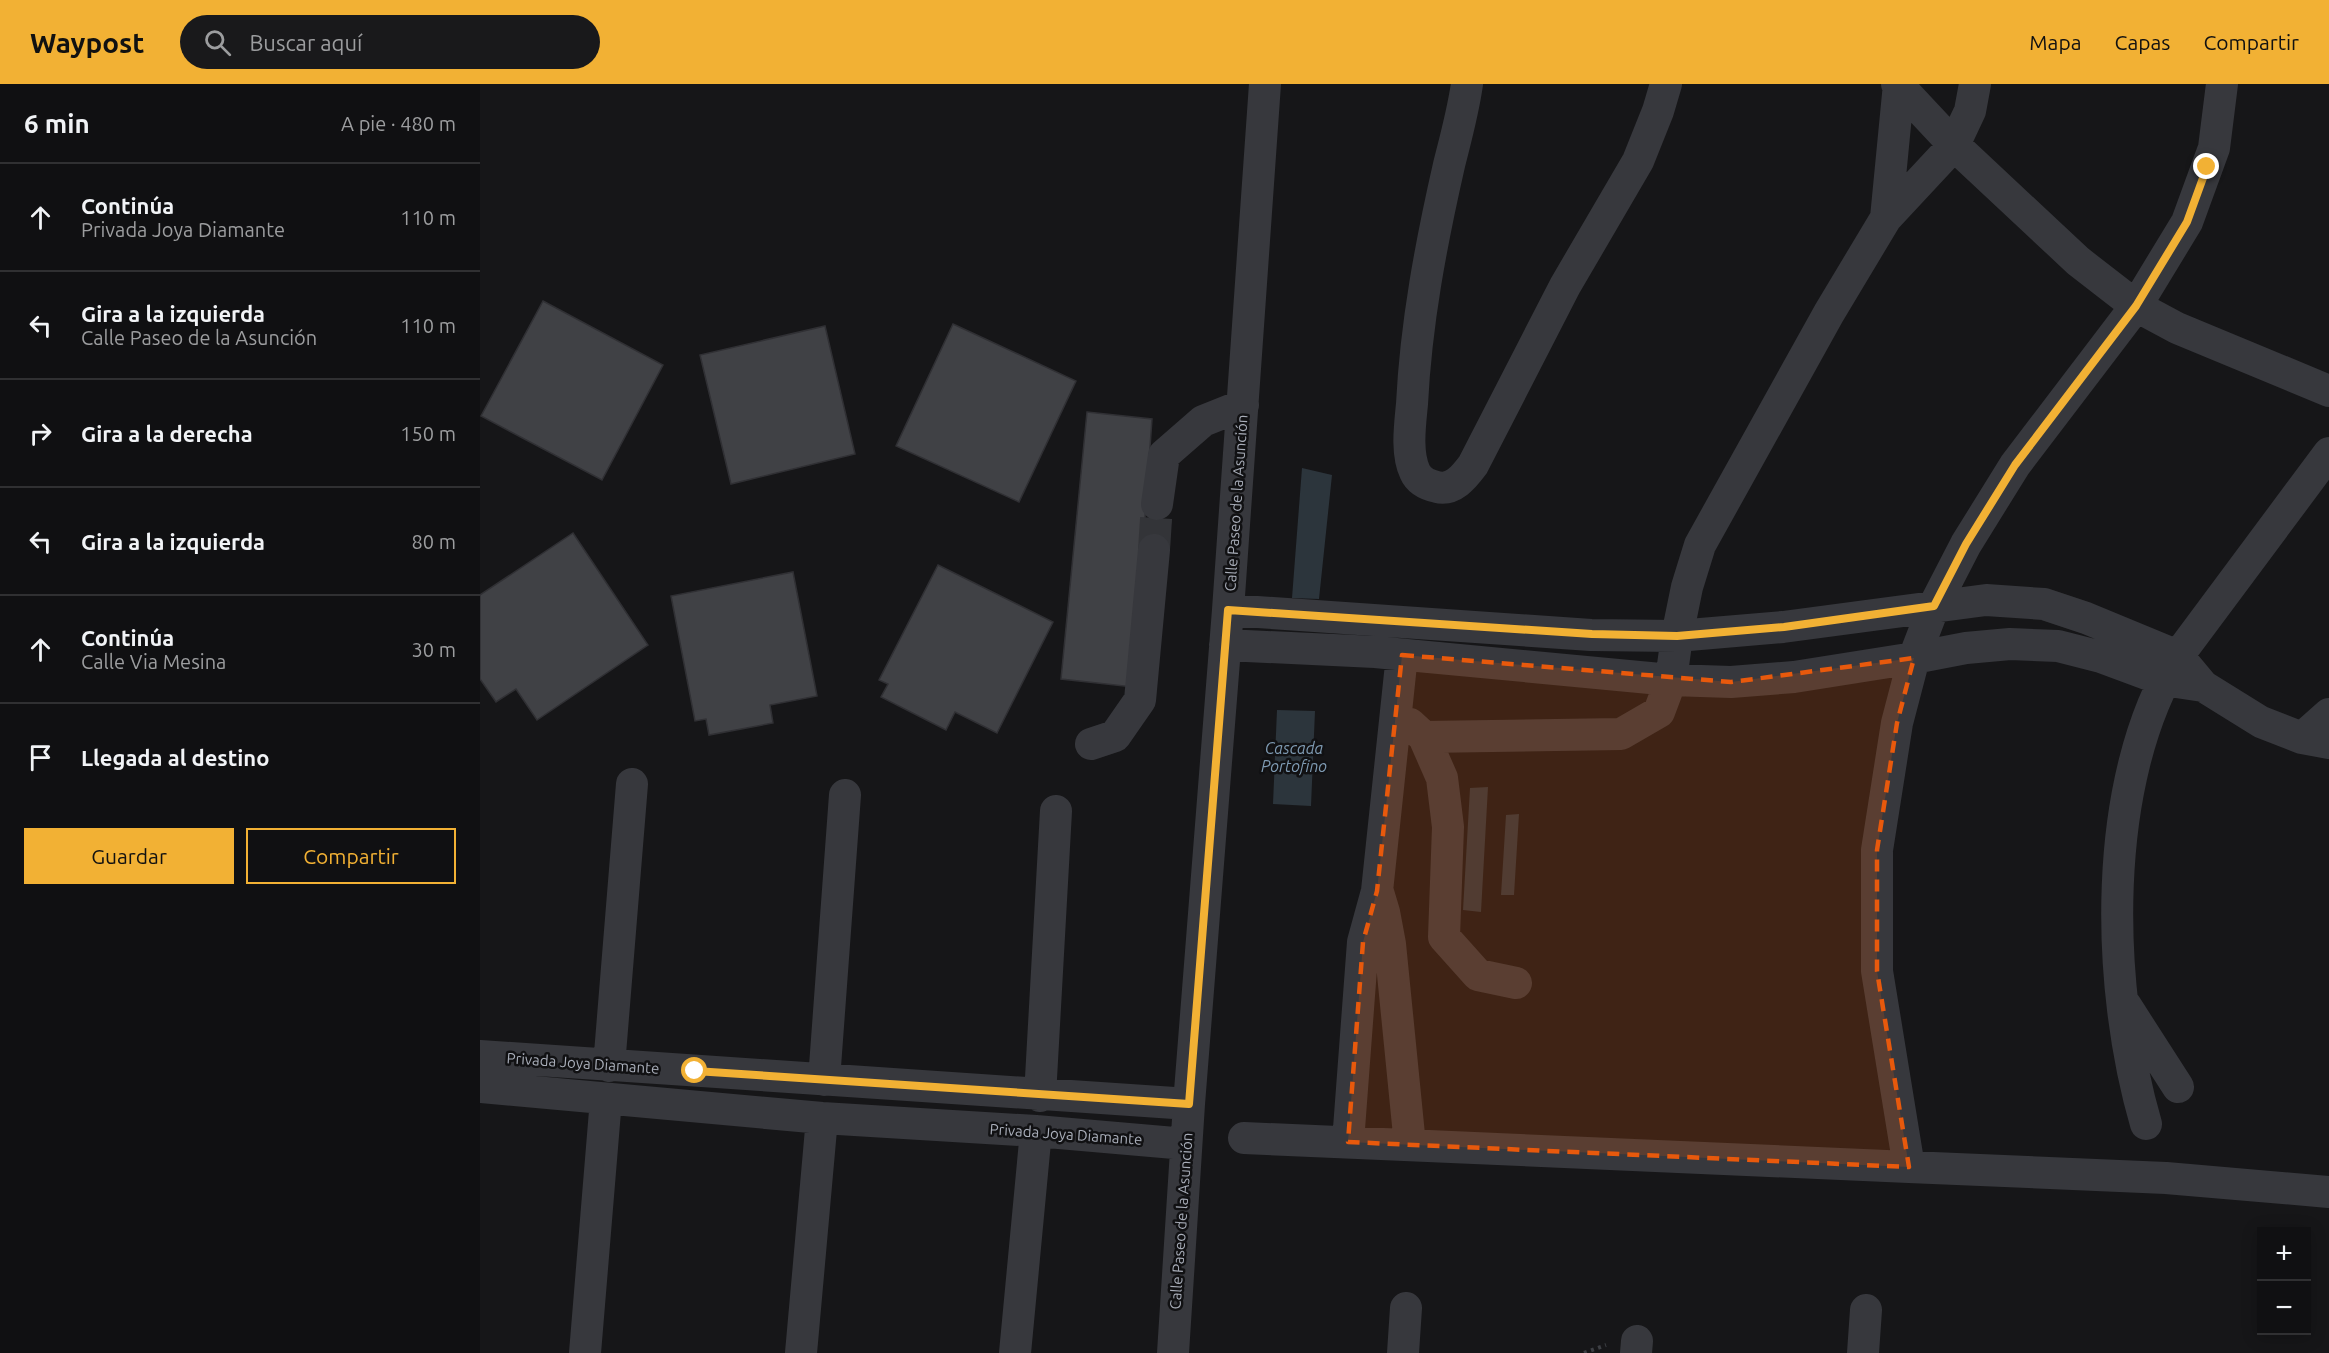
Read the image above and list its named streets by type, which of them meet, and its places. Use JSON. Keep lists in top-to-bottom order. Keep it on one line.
{"streets":{"street":["Calle Paseo de la Asunción","Privada Joya Diamante"]},"crossings":[["Calle Paseo de la Asunción","Privada Joya Diamante"]],"water":["Cascada Portofino"],"page":{"header":"Waypost","search":"Buscar aquí","nav":["Mapa","Capas","Compartir"],"heading":["6 min","A pie · 480 m"],"list":[["Continúa","Privada Joya Diamante","110 m"],["Gira a la izquierda","Calle Paseo de la Asunción","110 m"],["Gira a la derecha","150 m"],["Gira a la izquierda","80 m"],["Continúa","Calle Via Mesina","30 m"],"Llegada al destino"],"buttons":["Guardar","Compartir"],"map_buttons":["+","−"]}}
